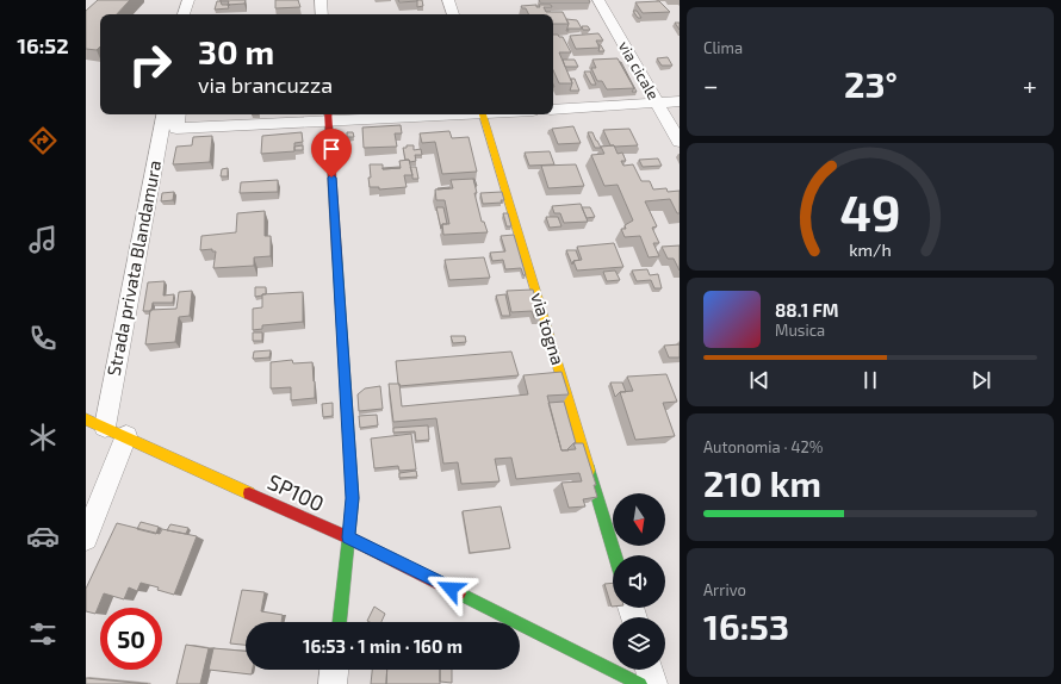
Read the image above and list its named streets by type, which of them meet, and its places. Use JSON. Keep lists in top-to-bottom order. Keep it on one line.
{"streets":{"street":["via cicale","Strada privata Blandamura","via togna","SP100"]},"crossings":[["Strada privata Blandamura","SP100"]],"north":"bottom","page":{"tabs":"16:52","tile":["Clima",["Autonomia · 42%","210 km"],["Arrivo","16:53"]],"turn":["30 m","via brancuzza"],"heat":["−","23°","+"],"song":["88.1 FM","Musica"],"limit":"50","trip":"16:53 · 1 min · 160 m","gauge":["49","km/h"]}}
